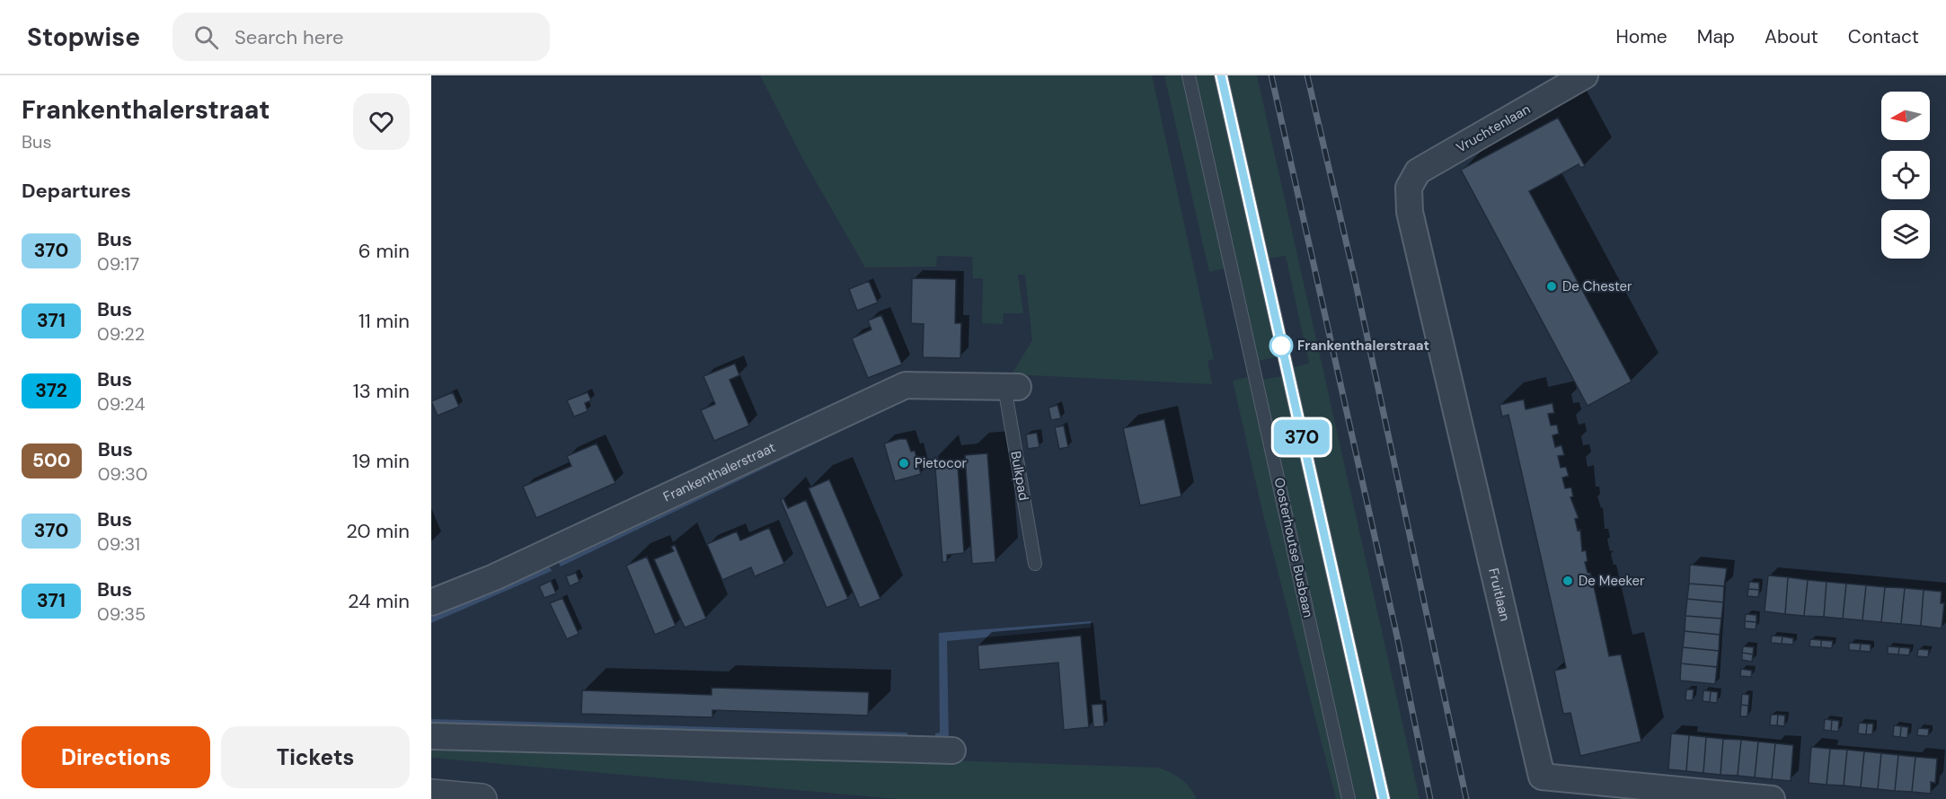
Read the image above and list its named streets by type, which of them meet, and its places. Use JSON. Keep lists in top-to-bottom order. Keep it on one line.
{"streets":{"street":["Vruchtenlaan","Frankenthalerstraat","Fruitlaan"],"lane":["Bulkpad","Oosterhoutse Busbaan"]},"crossings":[["Vruchtenlaan","Fruitlaan"],["Frankenthalerstraat","Bulkpad"]],"places":["De Chester","Frankenthalerstraat","Pietocor","De Meeker"],"lines":["bus line 370"],"north":"left","page":{"header":"Stopwise","search":"Search here","nav":["Home","Map","About","Contact"],"heading":[["Frankenthalerstraat","Bus"],"Departures"],"on_map":"370","list":[{"mark":"370","name":"Bus","note":"09:17","value":"6 min"},{"mark":"371","name":"Bus","note":"09:22","value":"11 min"},{"mark":"372","name":"Bus","note":"09:24","value":"13 min"},{"mark":"500","name":"Bus","note":"09:30","value":"19 min"},{"mark":"370","name":"Bus","note":"09:31","value":"20 min"},{"mark":"371","name":"Bus","note":"09:35","value":"24 min"}],"buttons":["Directions","Tickets"]}}
